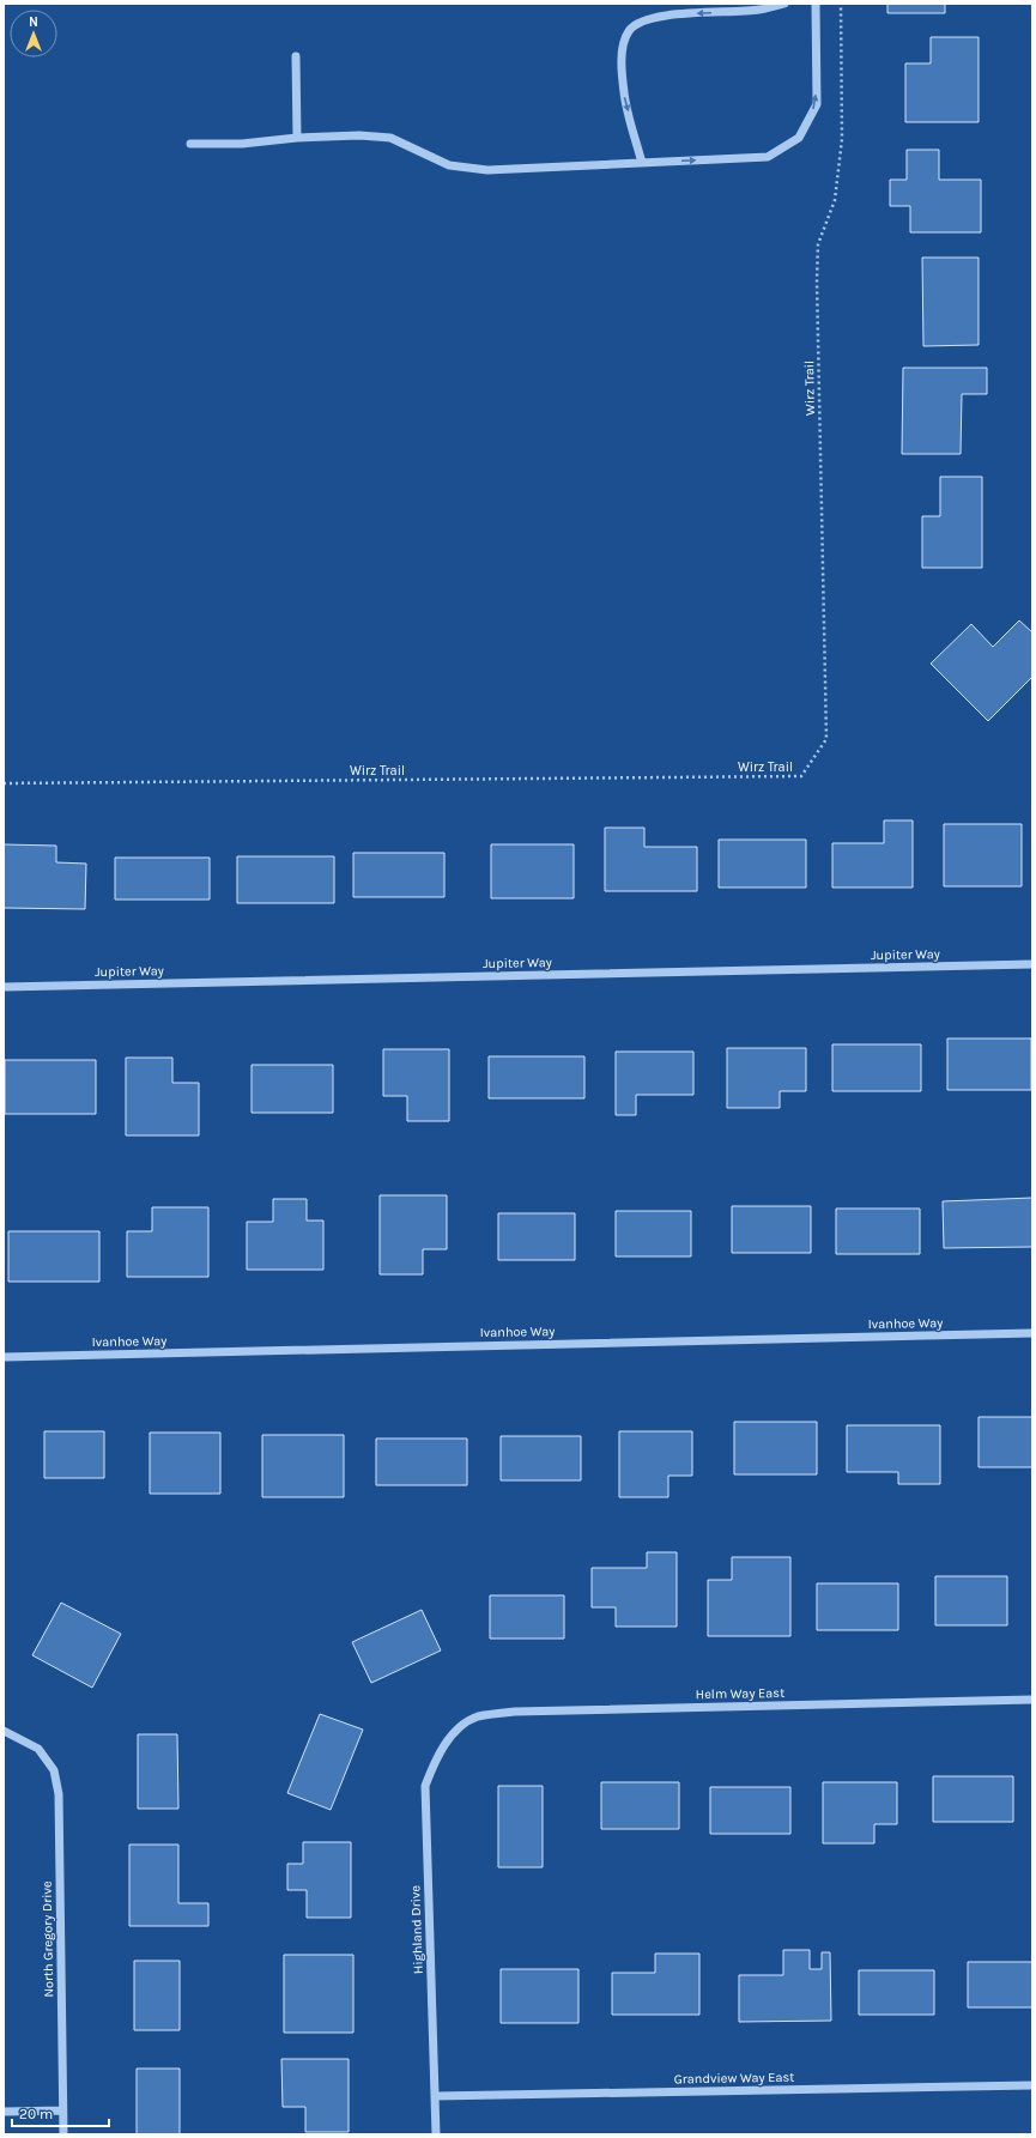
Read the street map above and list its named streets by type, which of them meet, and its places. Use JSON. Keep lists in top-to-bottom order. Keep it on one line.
{"streets":{"street":["Jupiter Way","Ivanhoe Way","Helm Way East","Highland Drive","North Gregory Drive","Grandview Way East"],"path":["Wirz Trail"]},"crossings":[["Helm Way East","Highland Drive"],["Highland Drive","Grandview Way East"]],"scale_bar":"20 m","north":"top"}
